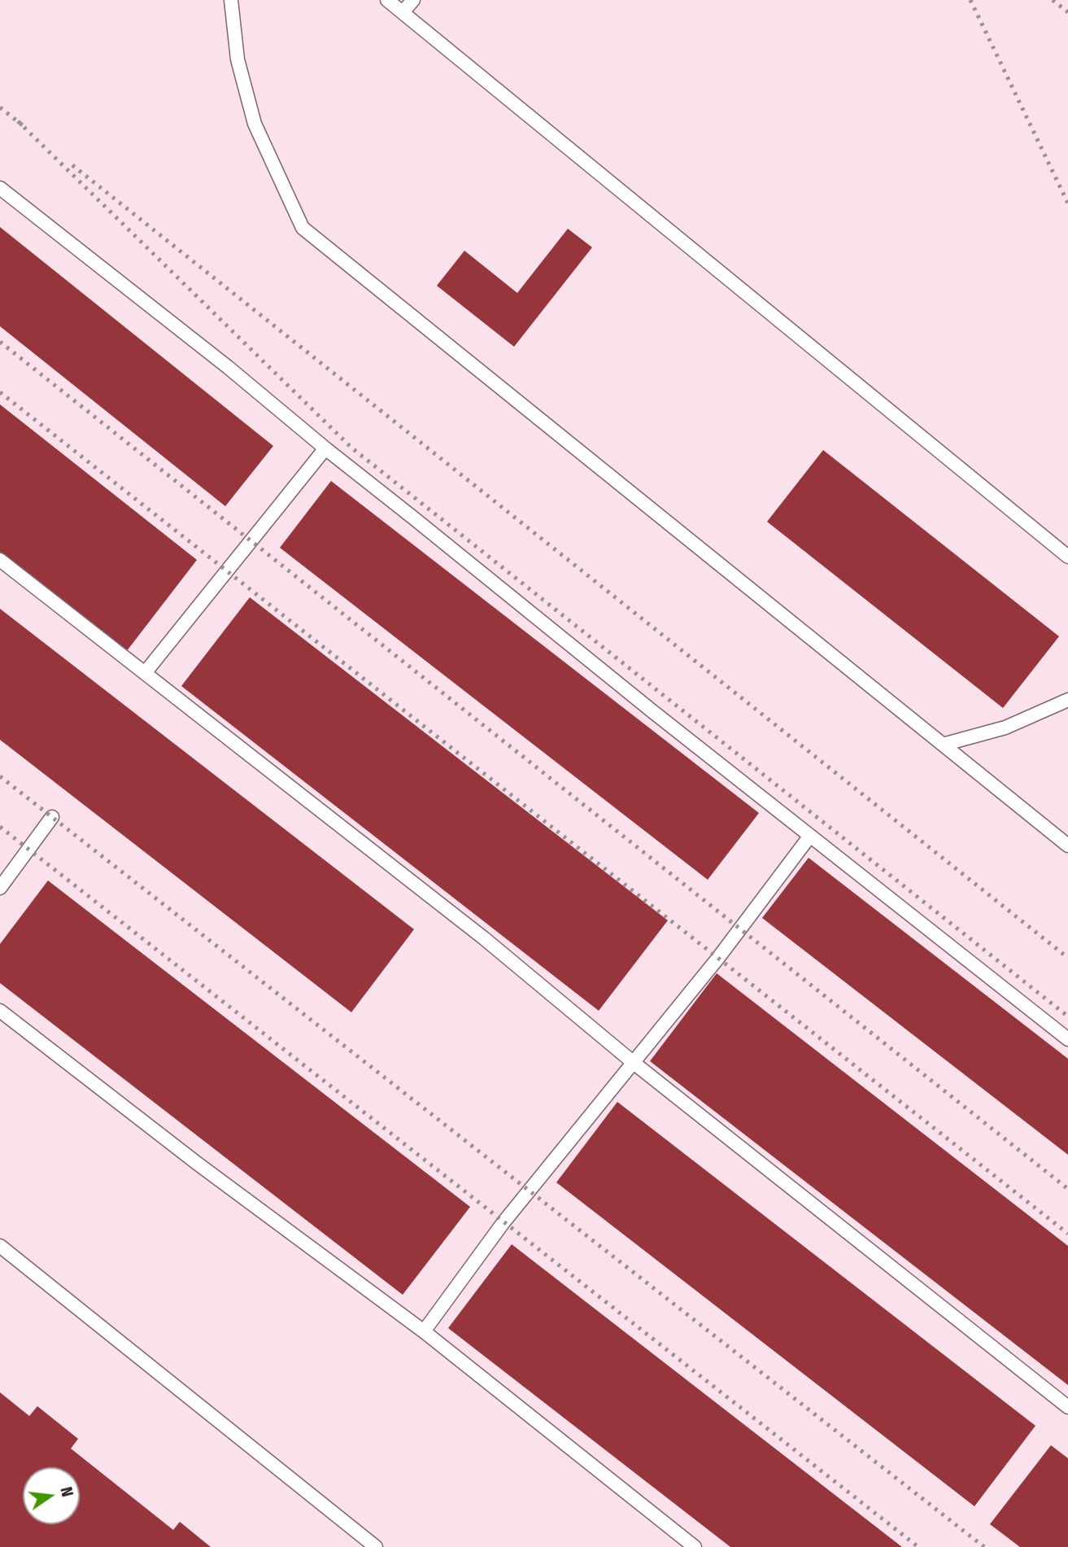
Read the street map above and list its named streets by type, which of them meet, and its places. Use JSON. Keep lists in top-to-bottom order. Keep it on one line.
{"north":"right"}
